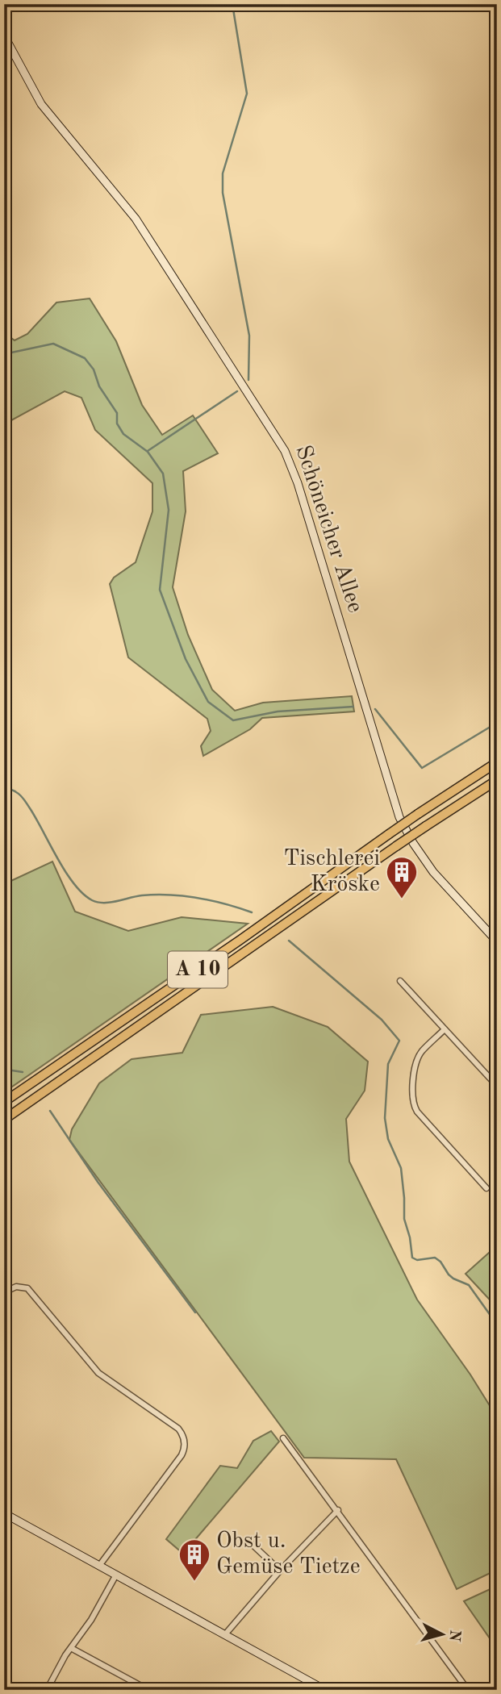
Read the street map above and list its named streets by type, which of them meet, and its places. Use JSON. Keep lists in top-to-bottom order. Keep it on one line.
{"streets":{"highway":["A 10"],"street":["Schöneicher Allee"]},"places":{"building":["Tischlerei Kröske","Obst u. Gemüse Tietze"]},"north":"right"}
